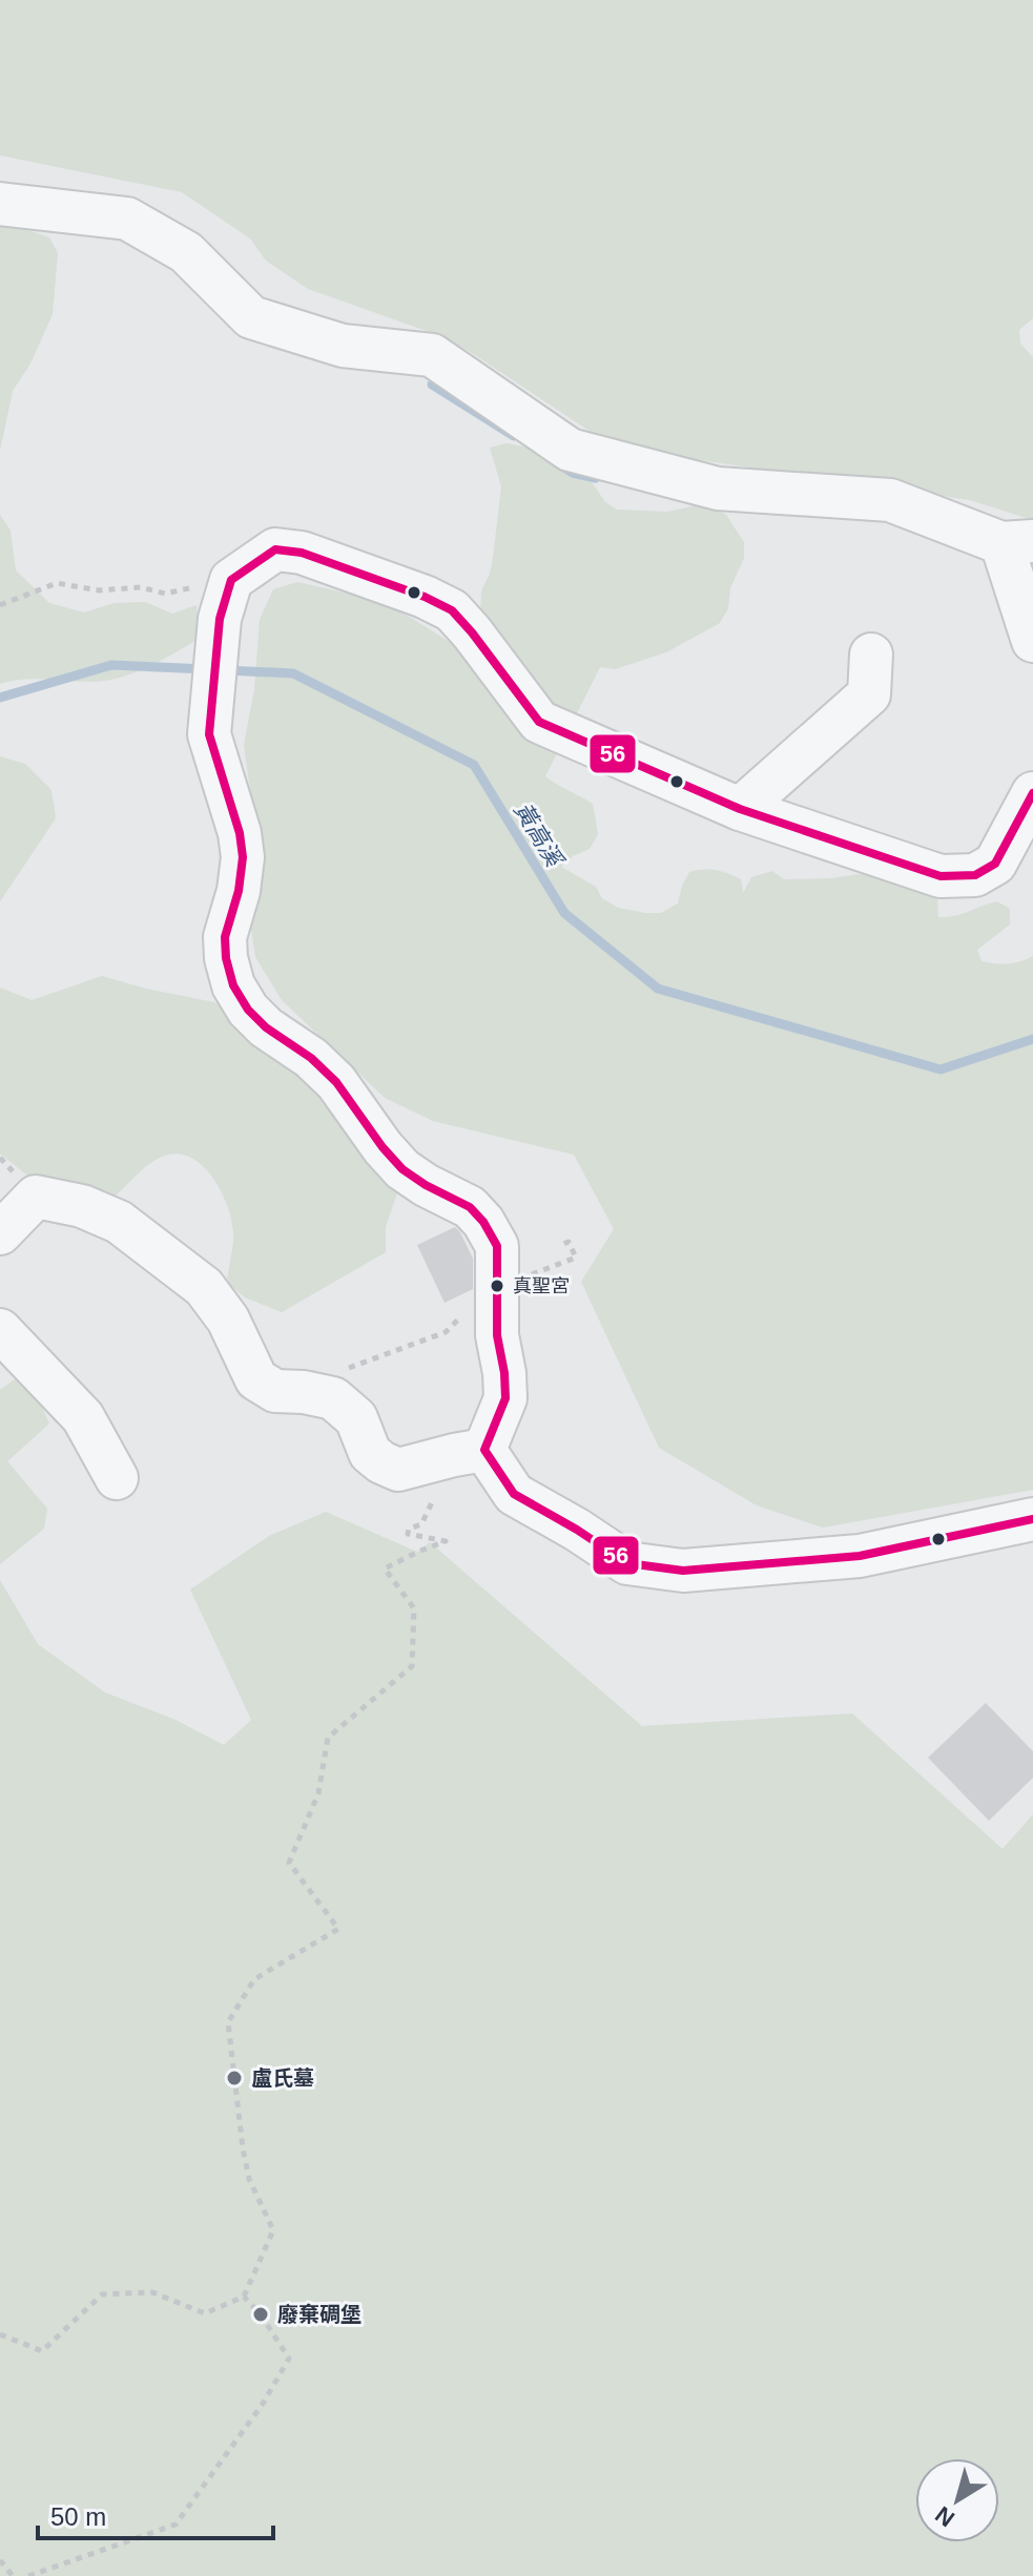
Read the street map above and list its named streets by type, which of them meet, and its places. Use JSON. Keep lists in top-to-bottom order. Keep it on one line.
{"water":["黃高溪"],"places":["真聖宮","盧氏墓","廢棄碉堡"],"lines":["transit line 56"],"scale_bar":"50 m","north":"bottom left"}
